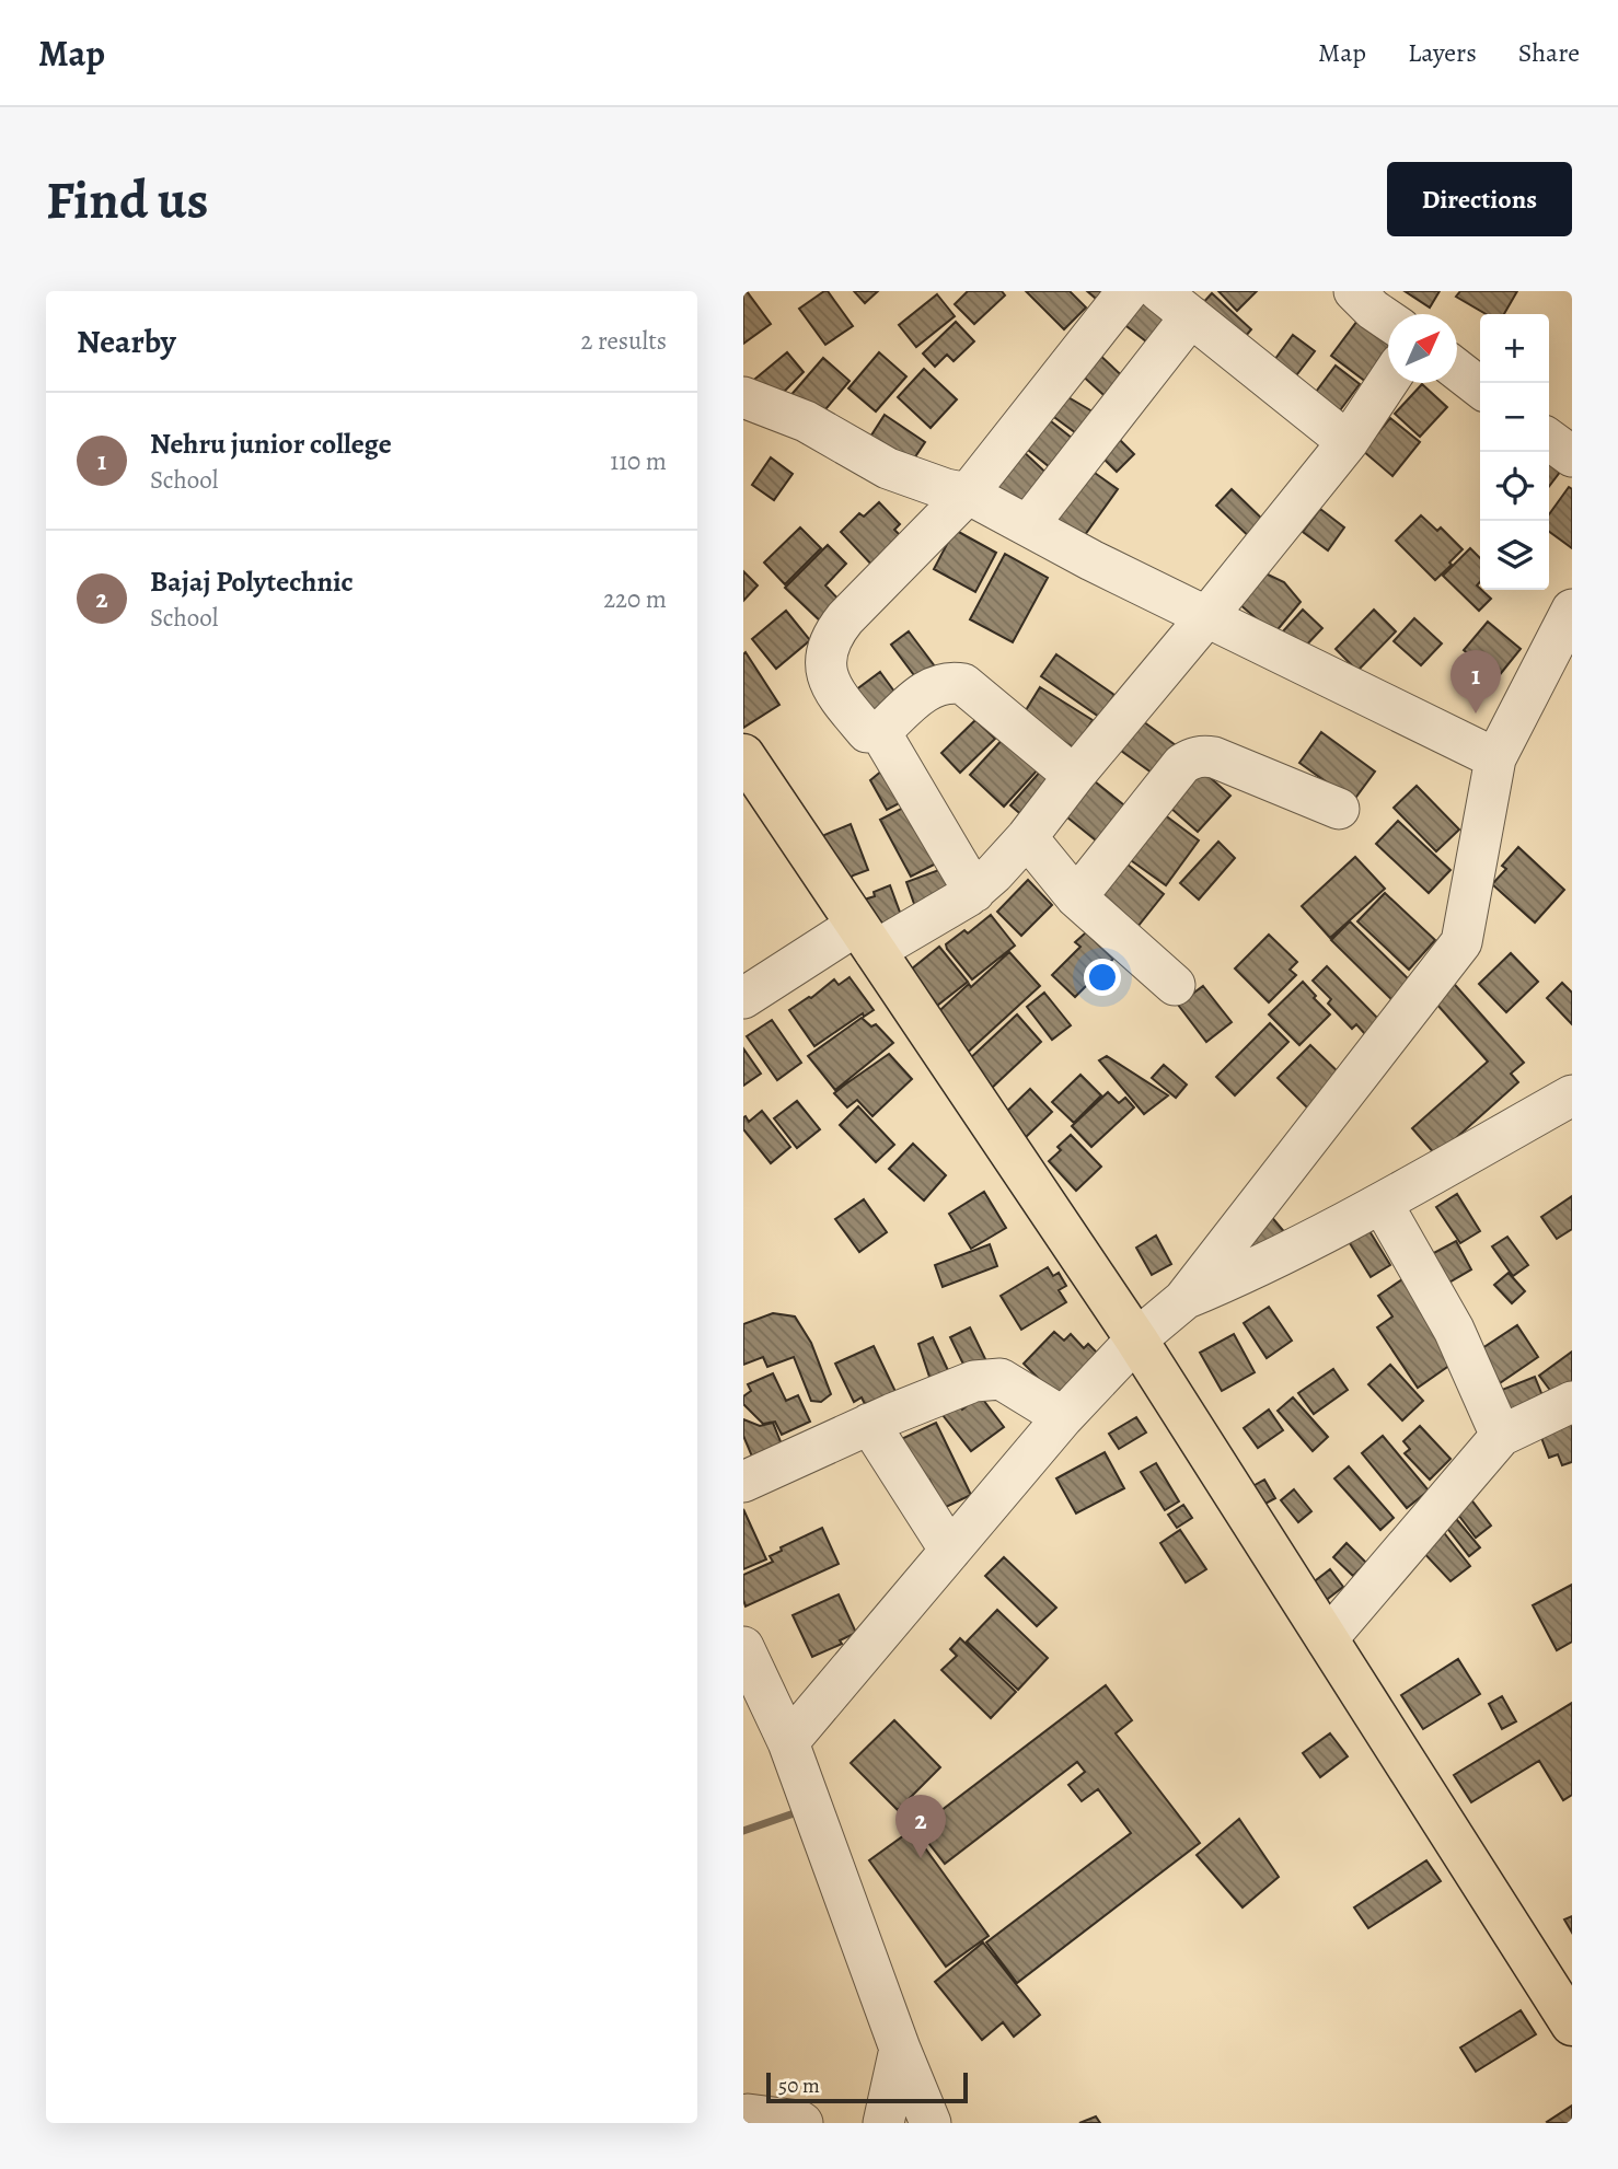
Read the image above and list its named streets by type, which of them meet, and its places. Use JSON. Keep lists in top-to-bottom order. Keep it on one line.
{"scale_bar":"50 m","north":"top right","page":{"header":"Map","nav":["Map","Layers","Share"],"buttons":"Directions","title":"Find us","heading":["Nearby","2 results"],"map_buttons":["+","−"],"list":[{"mark":"1","name":"Nehru junior college","note":"School","value":"110 m"},{"mark":"2","name":"Bajaj Polytechnic","note":"School","value":"220 m"}],"pins":["1","2"],"scale":"50 m"}}
